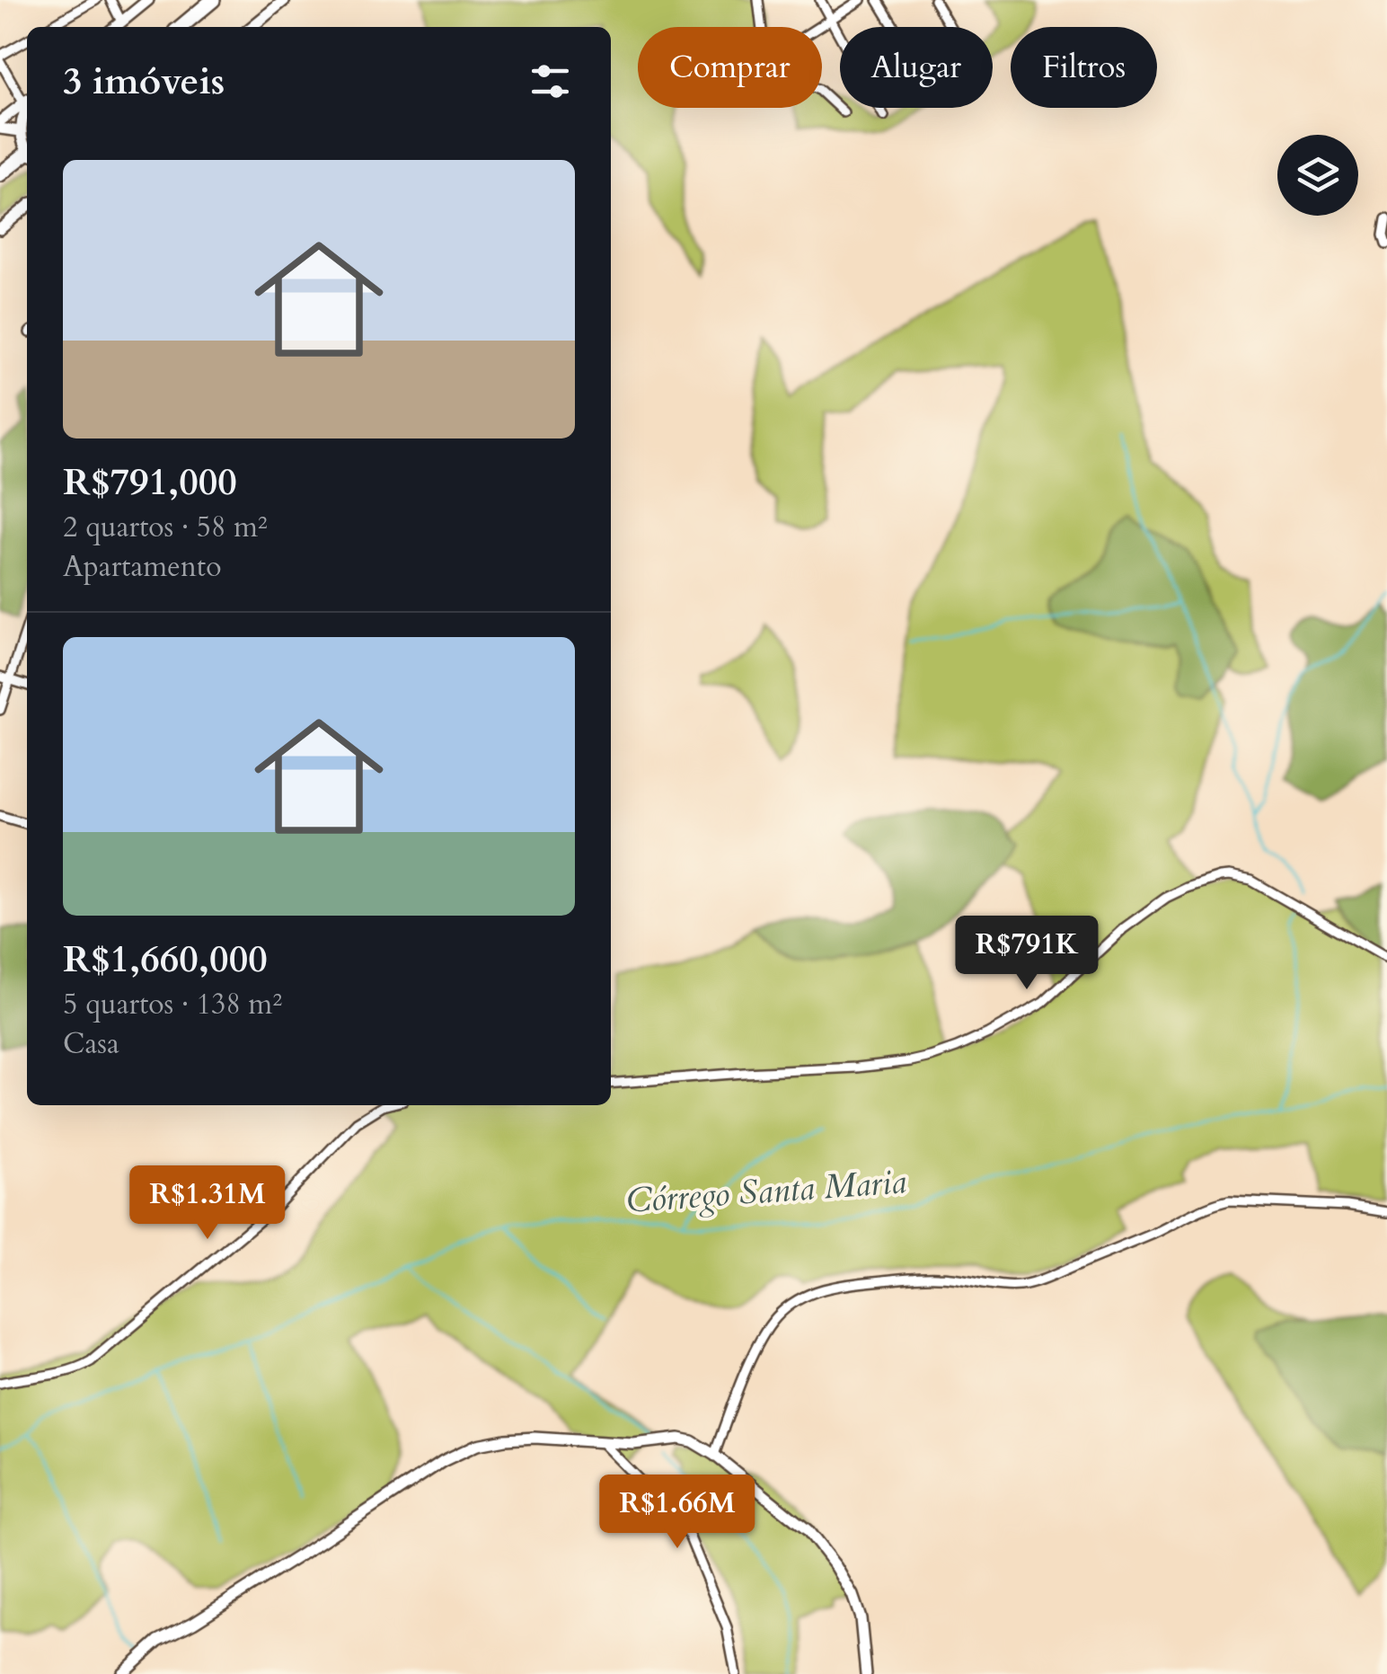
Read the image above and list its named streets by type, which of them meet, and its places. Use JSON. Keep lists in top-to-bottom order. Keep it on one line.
{"water":["Córrego Santa Maria"],"page":{"chip":["Comprar","Alugar","Filtros"],"heading":"3 imóveis","list":[{"name":"R$791,000","note":"2 quartos · 58 m² · Apartamento"},{"name":"R$1,660,000","note":"5 quartos · 138 m² · Casa"}],"price":["R$791K","R$1.31M","R$1.66M"]}}
